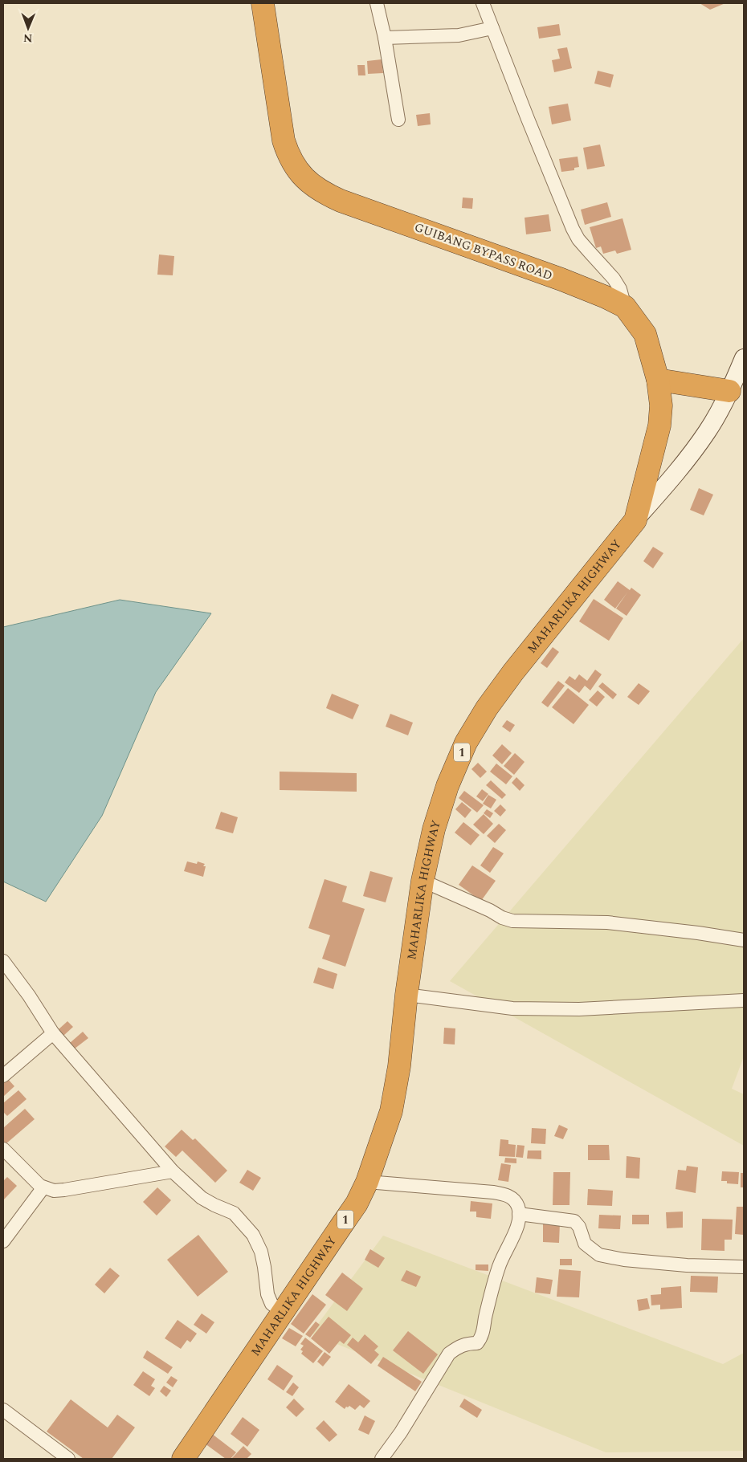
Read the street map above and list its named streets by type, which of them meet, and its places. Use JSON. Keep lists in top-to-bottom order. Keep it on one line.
{"streets":{"highway":["GUIBANG BYPASS ROAD","MAHARLIKA HIGHWAY","1"]},"crossings":[["GUIBANG BYPASS ROAD","MAHARLIKA HIGHWAY"]],"north":"bottom"}
